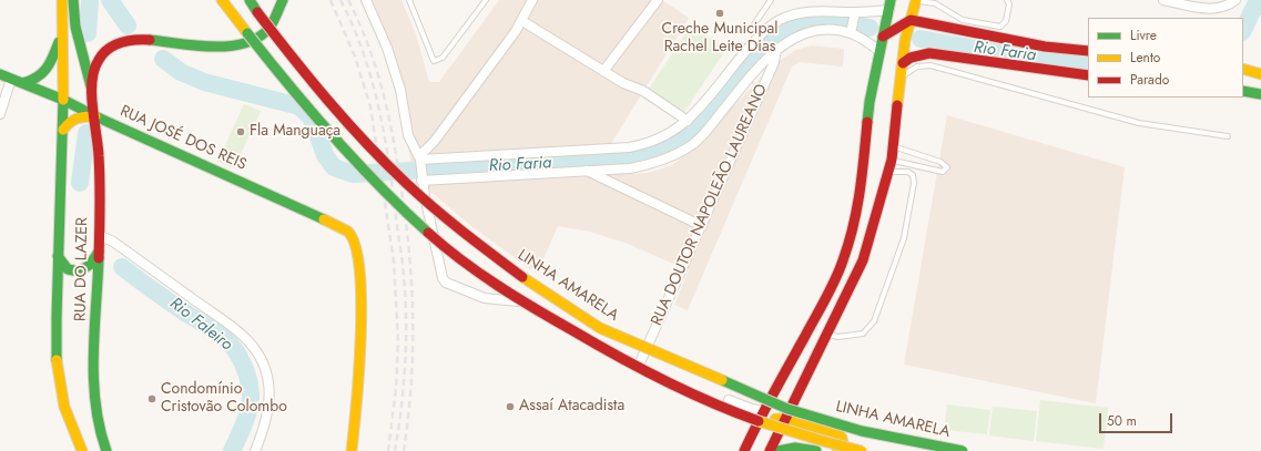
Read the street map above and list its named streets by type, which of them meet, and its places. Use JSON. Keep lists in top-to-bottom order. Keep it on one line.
{"streets":{"main road":["RUA JOSÉ DOS REIS","RUA DO LAZER","LINHA AMARELA"],"street":["RUA DOUTOR NAPOLEÃO LAUREANO"]},"crossings":[["RUA JOSÉ DOS REIS","RUA DO LAZER"]],"water":["Rio Faria","Rio Faleiro"],"places":["Creche Municipal Rachel Leite Dias","Fla Manguaça","Condomínio Cristovão Colombo","Assaí Atacadista"],"legend":["Livre","Lento","Parado"],"scale_bar":"50 m"}
